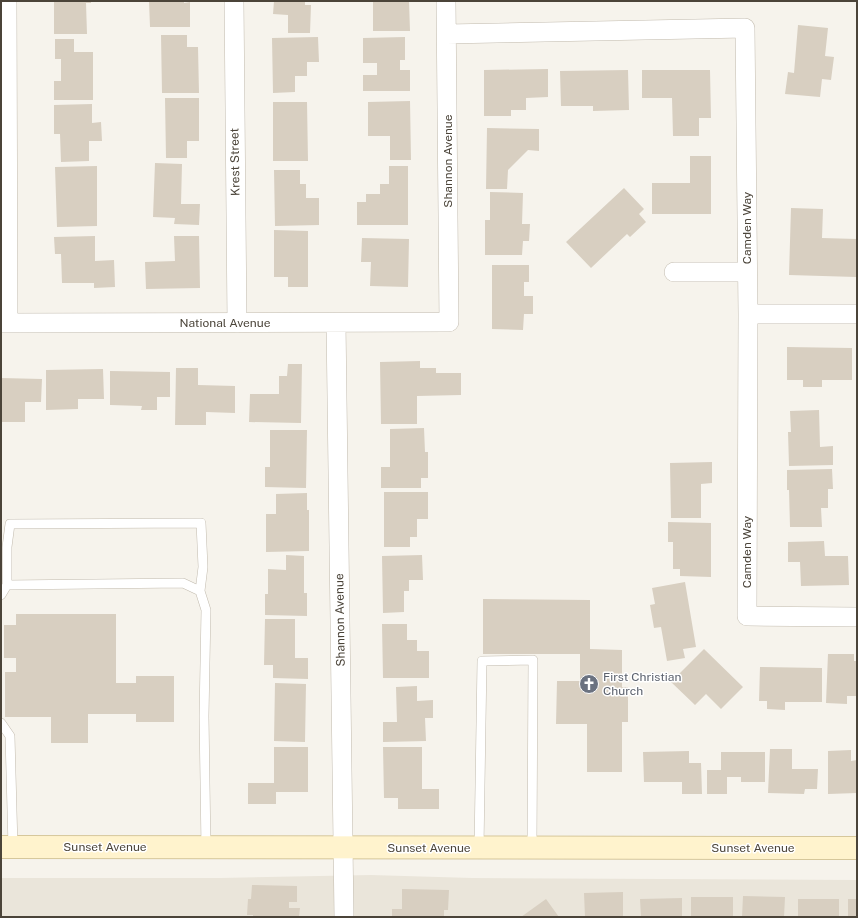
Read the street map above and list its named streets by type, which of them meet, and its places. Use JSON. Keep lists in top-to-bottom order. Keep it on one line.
{"streets":{"main road":["Sunset Avenue"],"street":["Shannon Avenue","Krest Street","Camden Way","National Avenue"]},"crossings":[["Shannon Avenue","Camden Way"],["Shannon Avenue","National Avenue"],["Shannon Avenue","Sunset Avenue"],["Krest Street","National Avenue"]],"places":{"church":["First Christian Church"]}}
